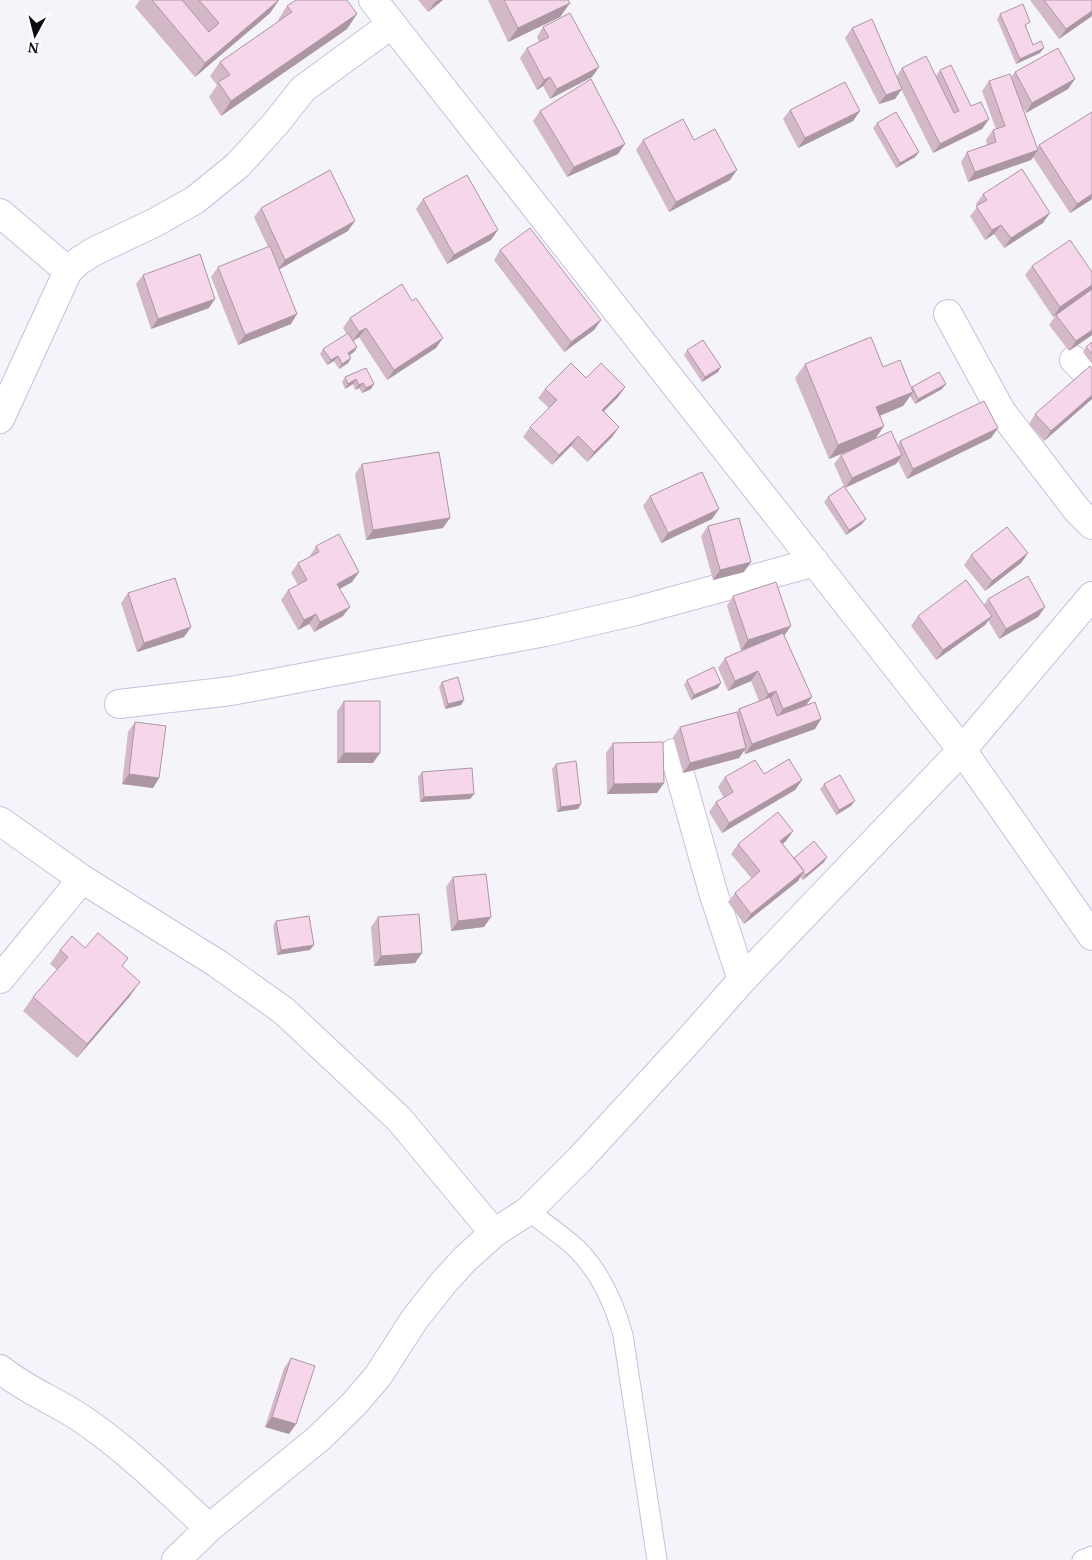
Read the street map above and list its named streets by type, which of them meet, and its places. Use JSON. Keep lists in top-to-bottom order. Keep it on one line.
{"north":"bottom"}
